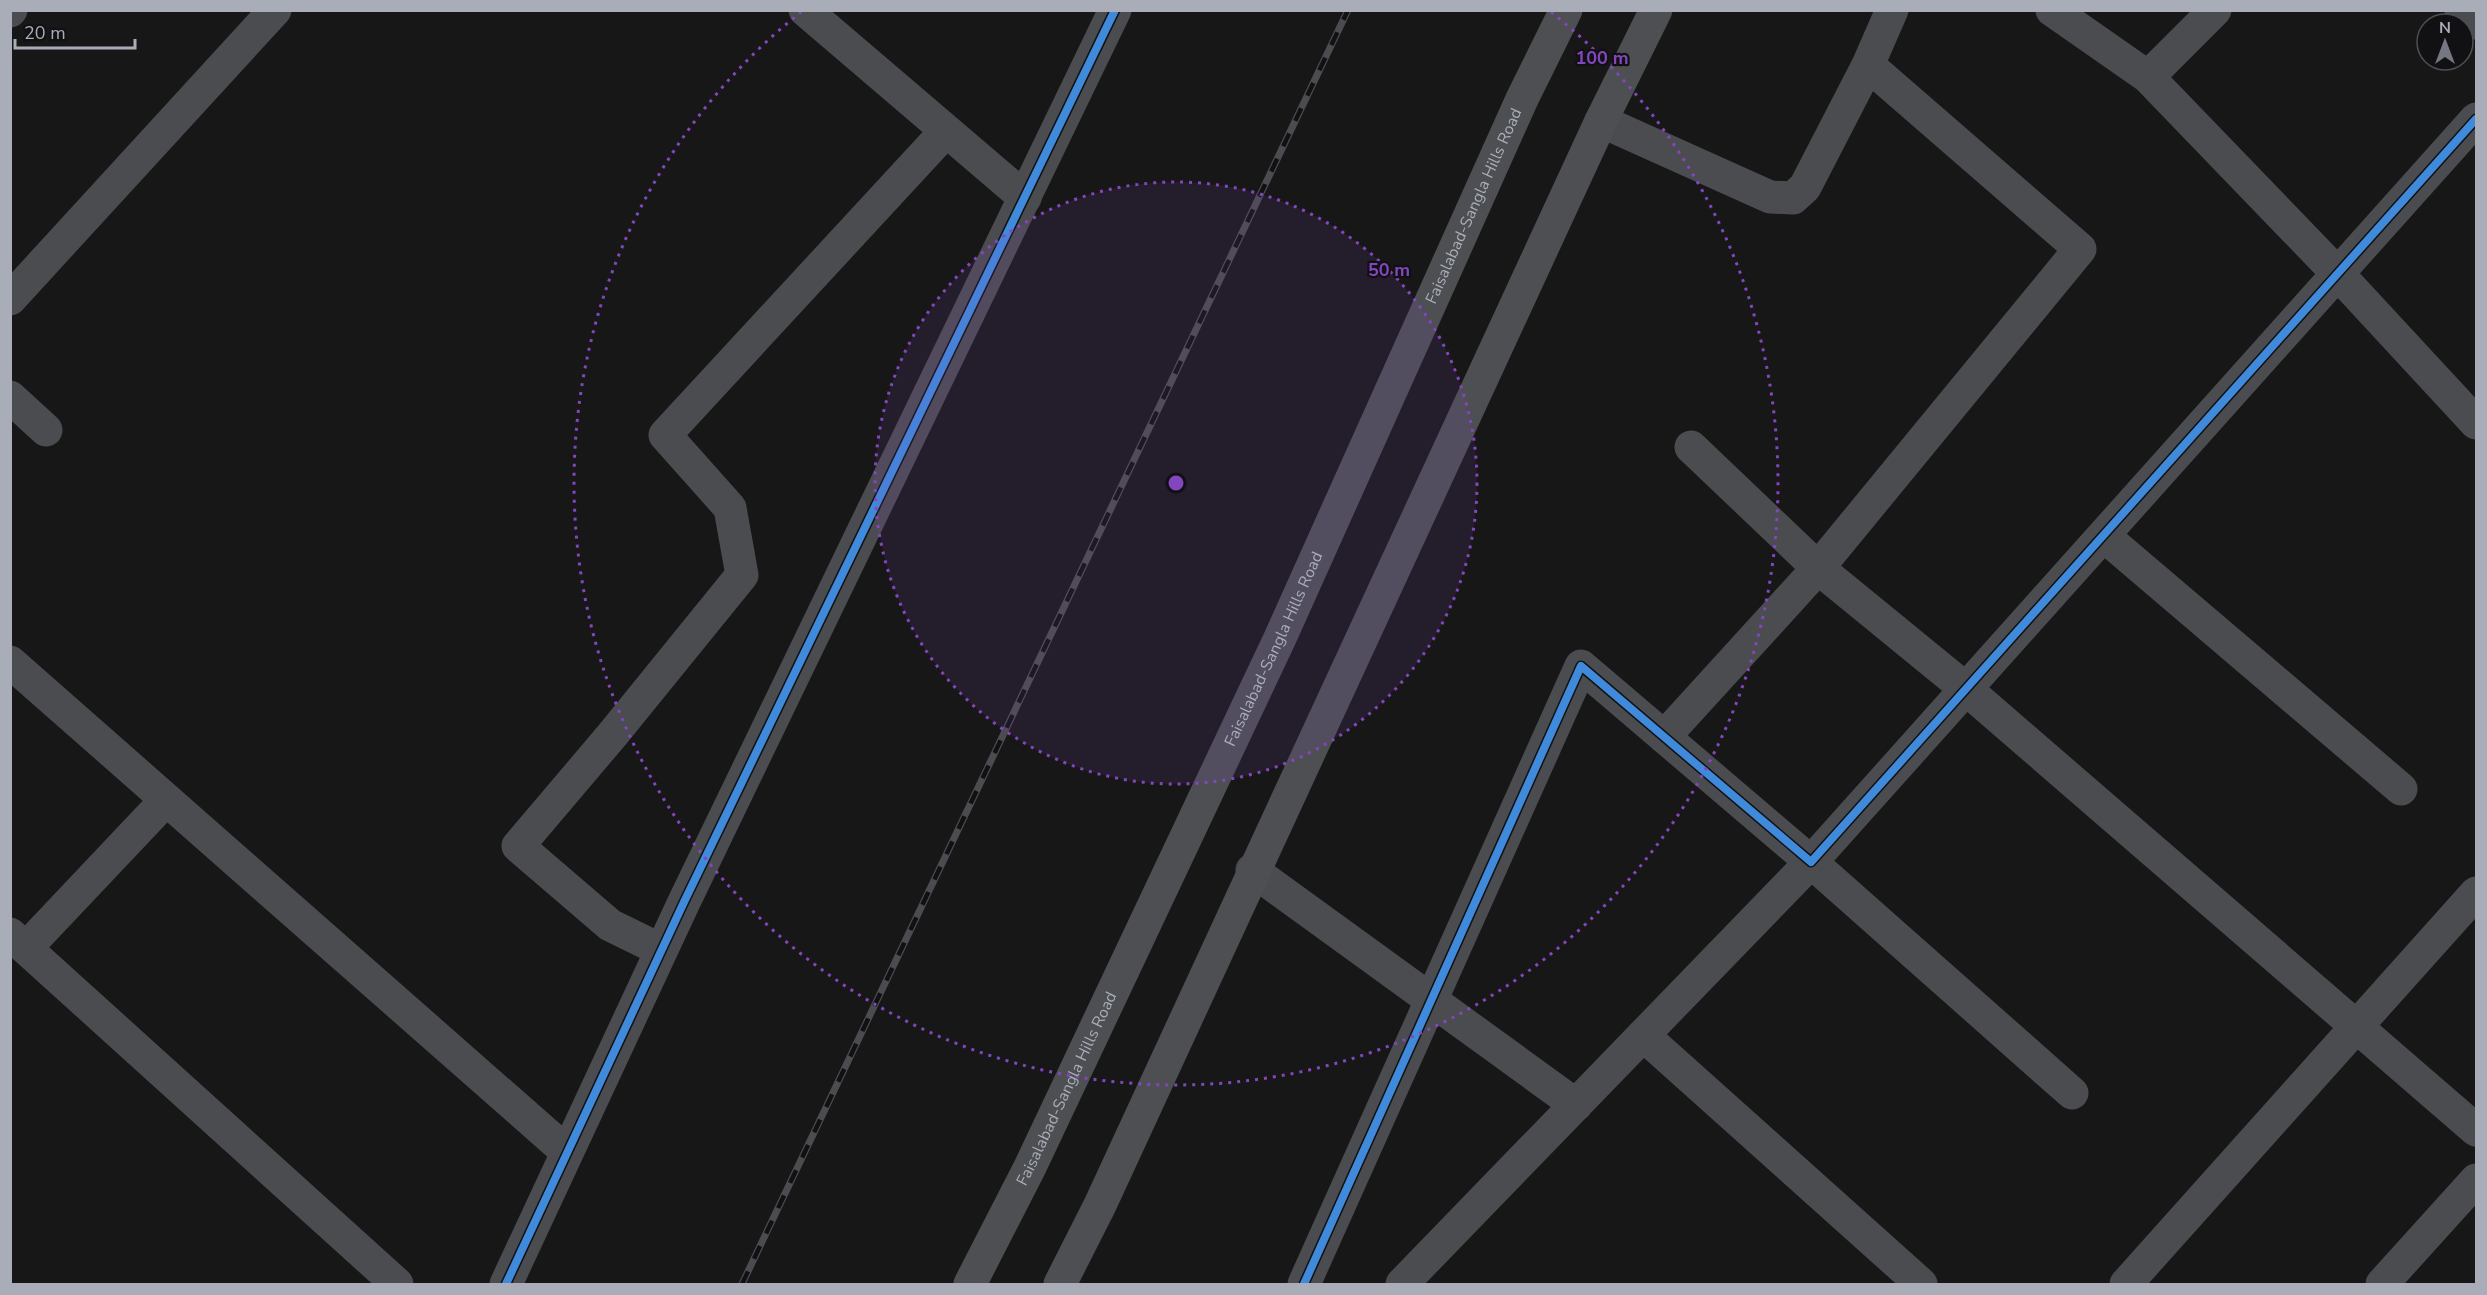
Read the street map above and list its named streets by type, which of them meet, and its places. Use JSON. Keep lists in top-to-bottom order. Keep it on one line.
{"streets":{"main road":["Faisalabad-Sangla Hills Road"]},"scale_bar":"20 m","north":"top","rings":["100 m","50 m"]}
